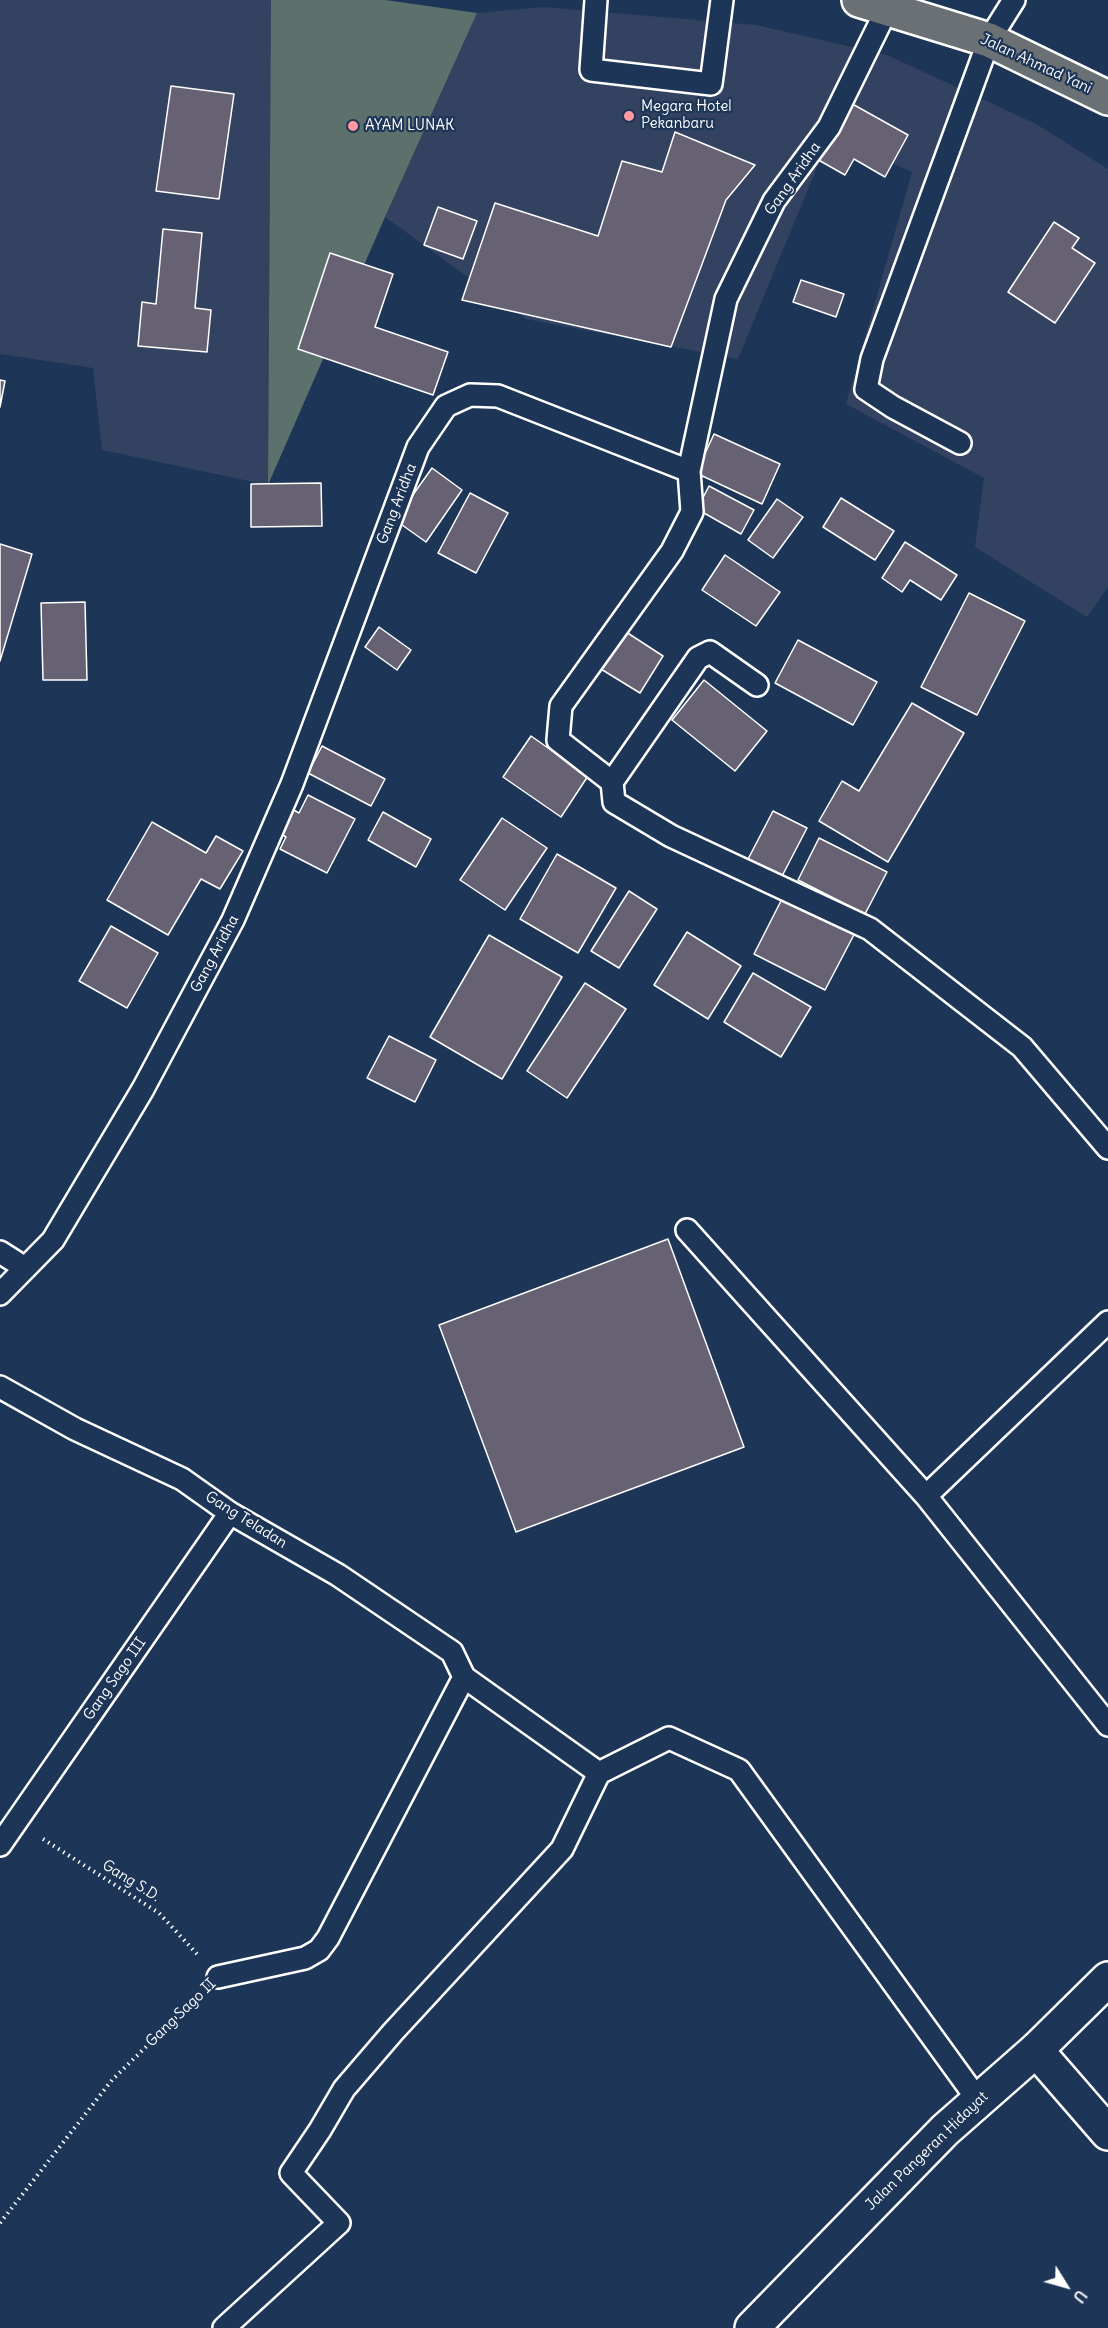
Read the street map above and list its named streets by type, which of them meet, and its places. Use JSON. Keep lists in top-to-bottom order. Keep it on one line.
{"streets":{"main road":["Jalan Ahmad Yani","Jalan Pangeran Hidayat"],"lane":["Gang Aridha","Gang Teladan","Gang Sago III","Gang Sago II"],"path":["Gang S.D."]},"crossings":[["Jalan Ahmad Yani","Gang Aridha"],["Gang Teladan","Gang Sago III"],["Gang Teladan","Gang Sago II"],["Gang Sago III","Gang S.D."],["Gang S.D.","Gang Sago II"]],"places":["Megara Hotel Pekanbaru","AYAM LUNAK"],"north":"bottom right"}
